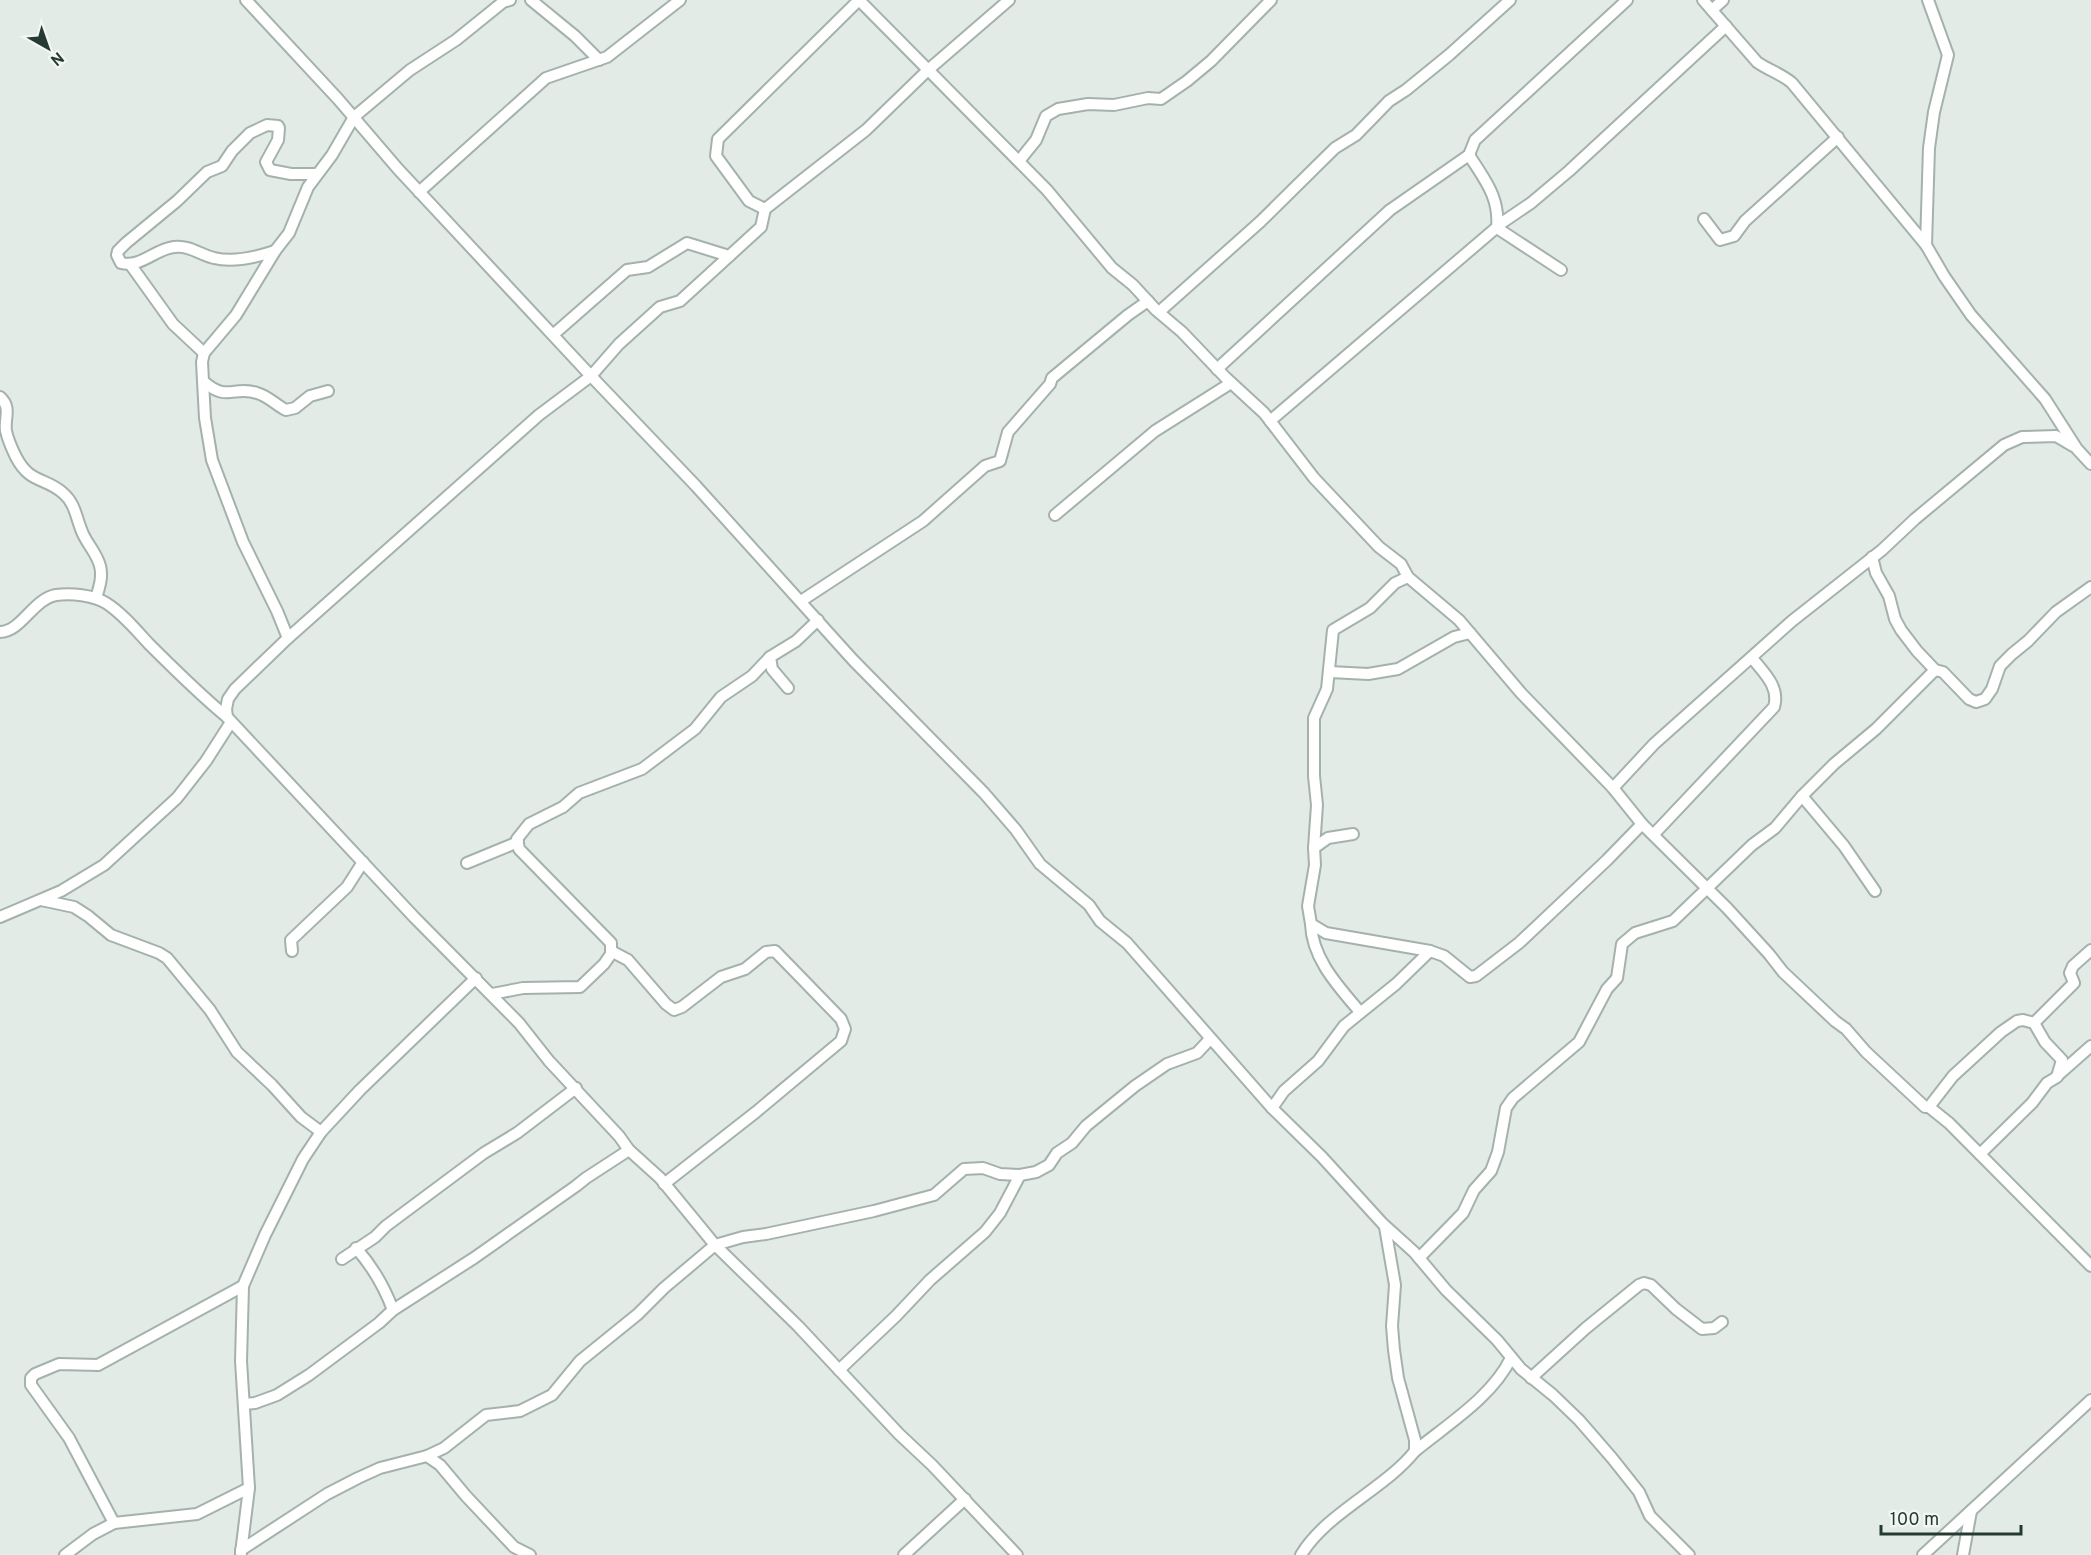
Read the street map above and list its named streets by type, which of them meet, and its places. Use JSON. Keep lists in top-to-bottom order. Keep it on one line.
{"scale_bar":"100 m","north":"bottom right"}
